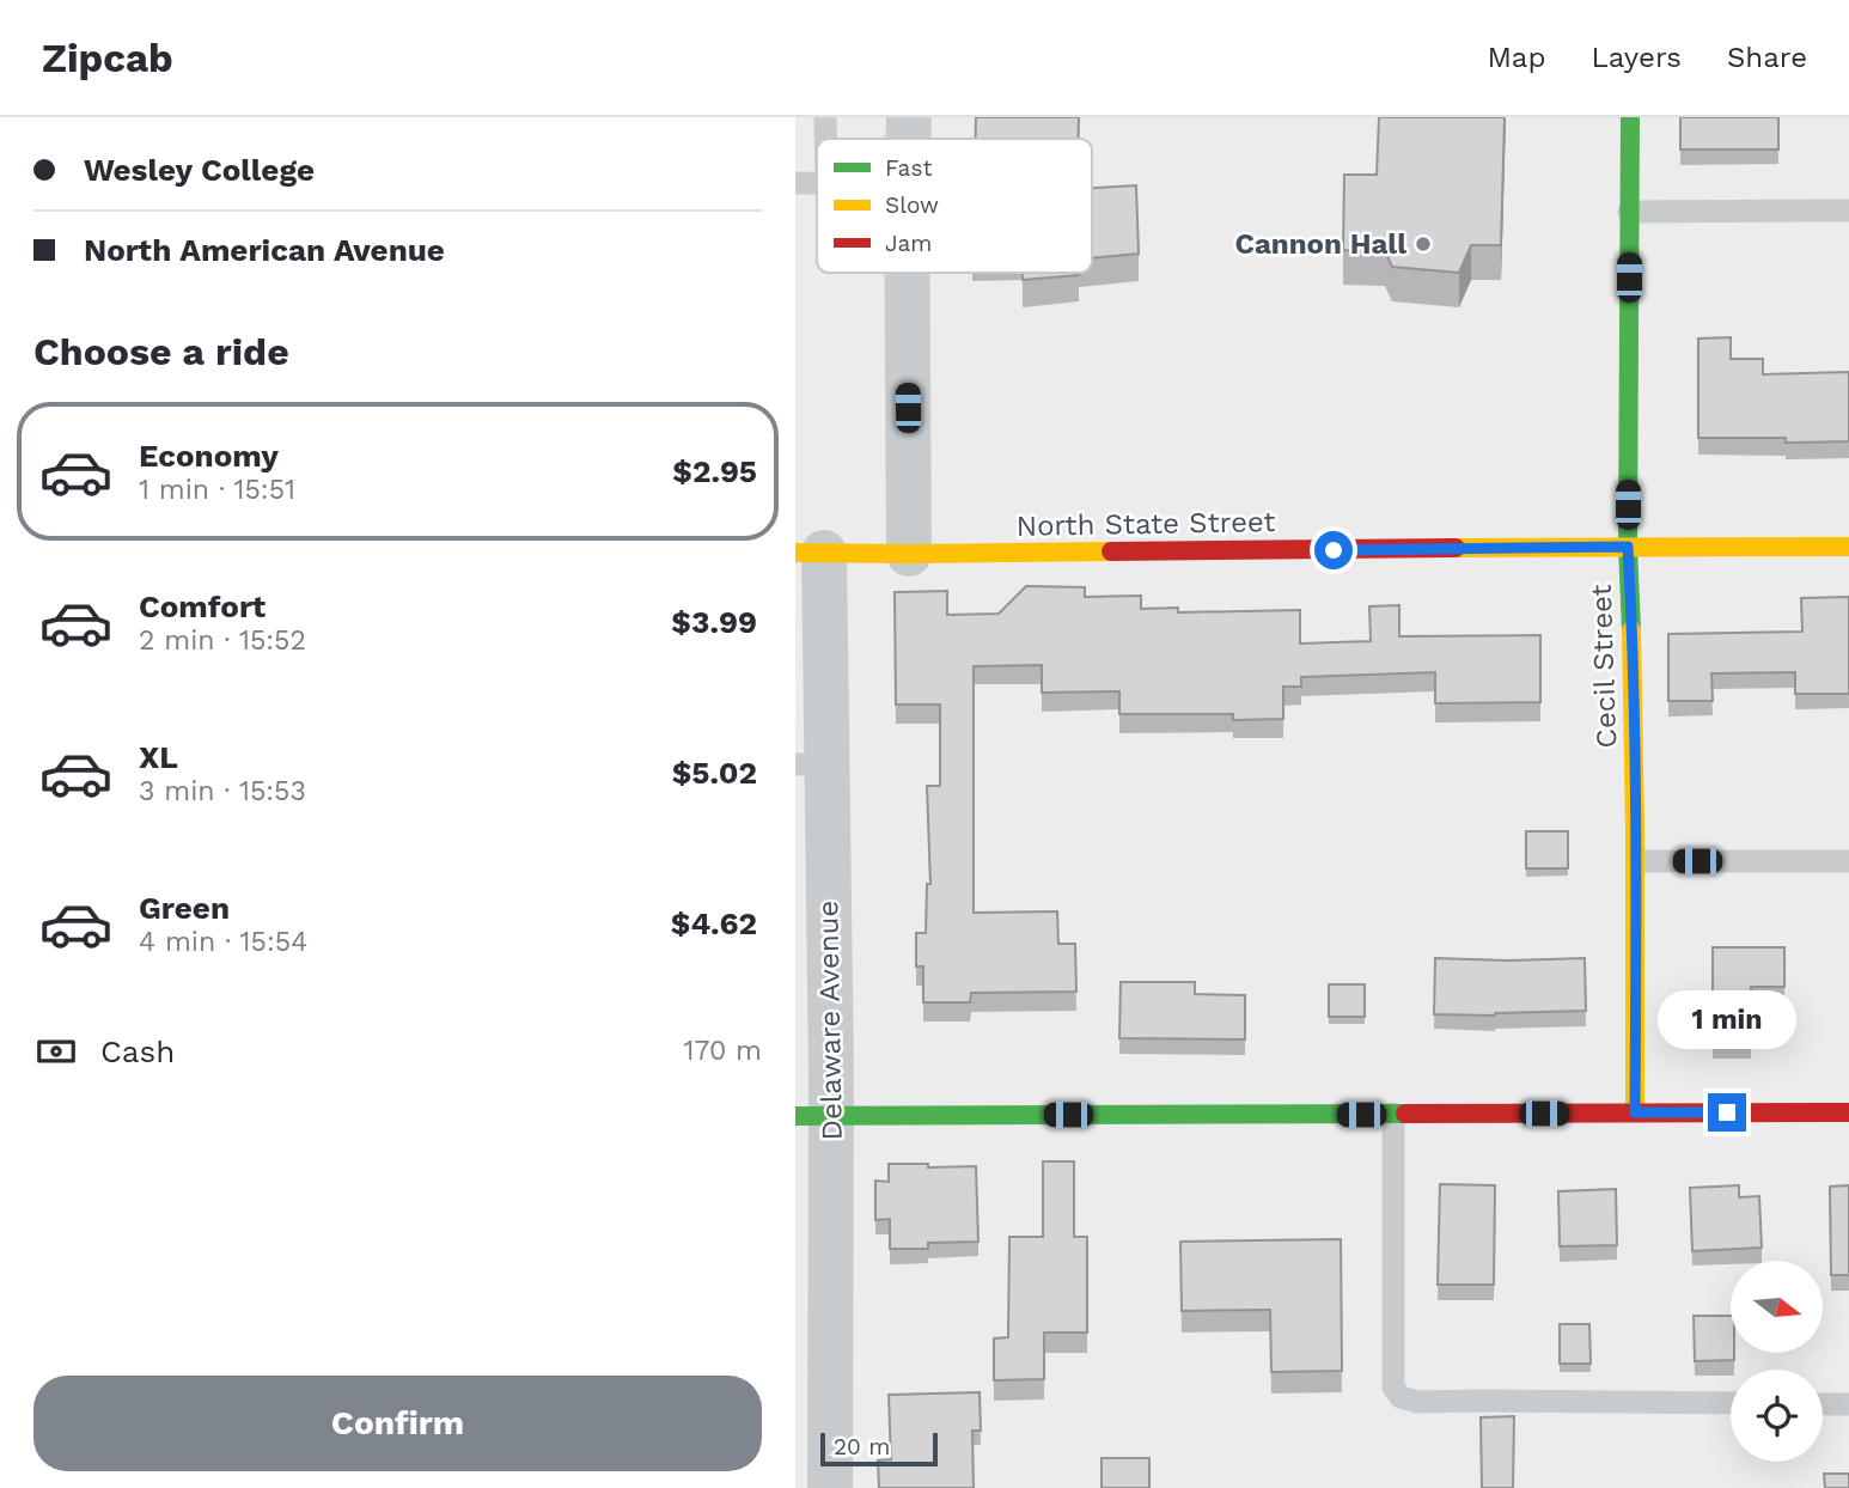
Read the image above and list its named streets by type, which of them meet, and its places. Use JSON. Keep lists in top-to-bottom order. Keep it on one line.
{"streets":{"street":["North State Street","Cecil Street","Delaware Avenue"]},"crossings":[["North State Street","Cecil Street"],["North State Street","Delaware Avenue"]],"places":["Cannon Hall"],"legend":["Fast","Slow","Jam"],"scale_bar":"20 m","north":"right","page":{"header":"Zipcab","nav":["Map","Layers","Share"],"banner":["Wesley College","North American Avenue"],"heading":"Choose a ride","list":[{"name":"Economy","note":"1 min · 15:51","value":"$2.95"},{"name":"Comfort","note":"2 min · 15:52","value":"$3.99"},{"name":"XL","note":"3 min · 15:53","value":"$5.02"},{"name":"Green","note":"4 min · 15:54","value":"$4.62"}],"bubble":"1 min","pay":["Cash","170 m"],"buttons":"Confirm","scale":"20 m"}}
